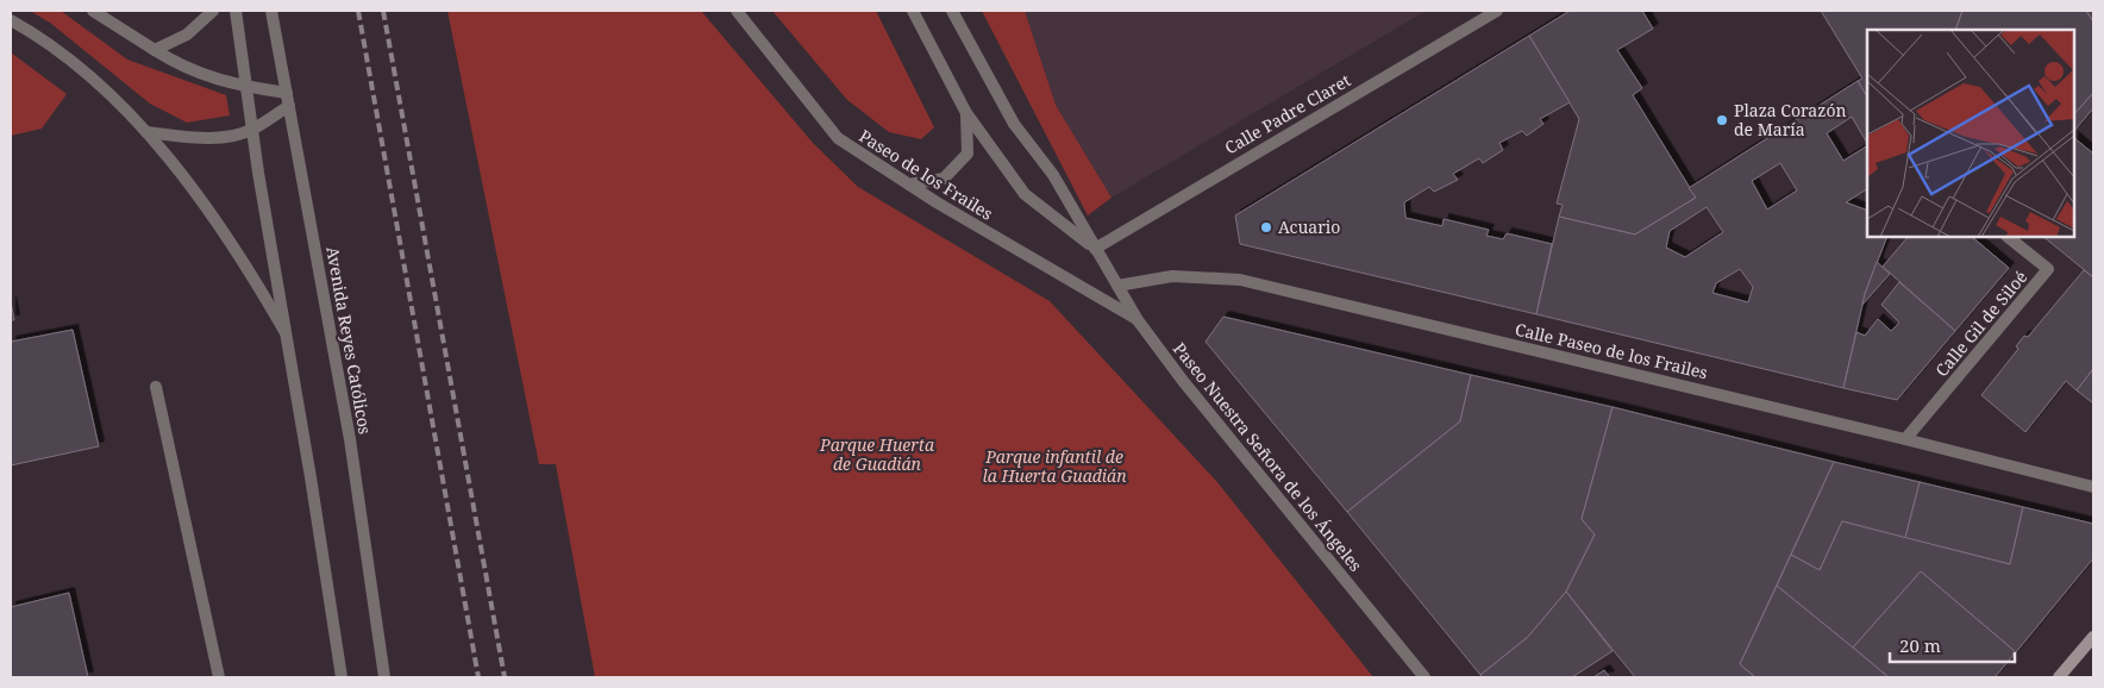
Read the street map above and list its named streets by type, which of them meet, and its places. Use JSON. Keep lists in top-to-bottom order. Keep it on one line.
{"streets":{"street":["Calle Padre Claret","Paseo de los Frailes","Calle Gil de Siloé","Avenida Reyes Católicos","Calle Paseo de los Frailes","Paseo Nuestra Señora de los Ángeles"]},"crossings":[["Calle Padre Claret","Paseo Nuestra Señora de los Ángeles"],["Paseo de los Frailes","Paseo Nuestra Señora de los Ángeles"],["Calle Gil de Siloé","Calle Paseo de los Frailes"],["Calle Paseo de los Frailes","Paseo Nuestra Señora de los Ángeles"]],"parks":["Parque Huerta de Guadián","Parque infantil de la Huerta Guadián"],"places":["Plaza Corazón de María","Acuario"],"scale_bar":"20 m"}
